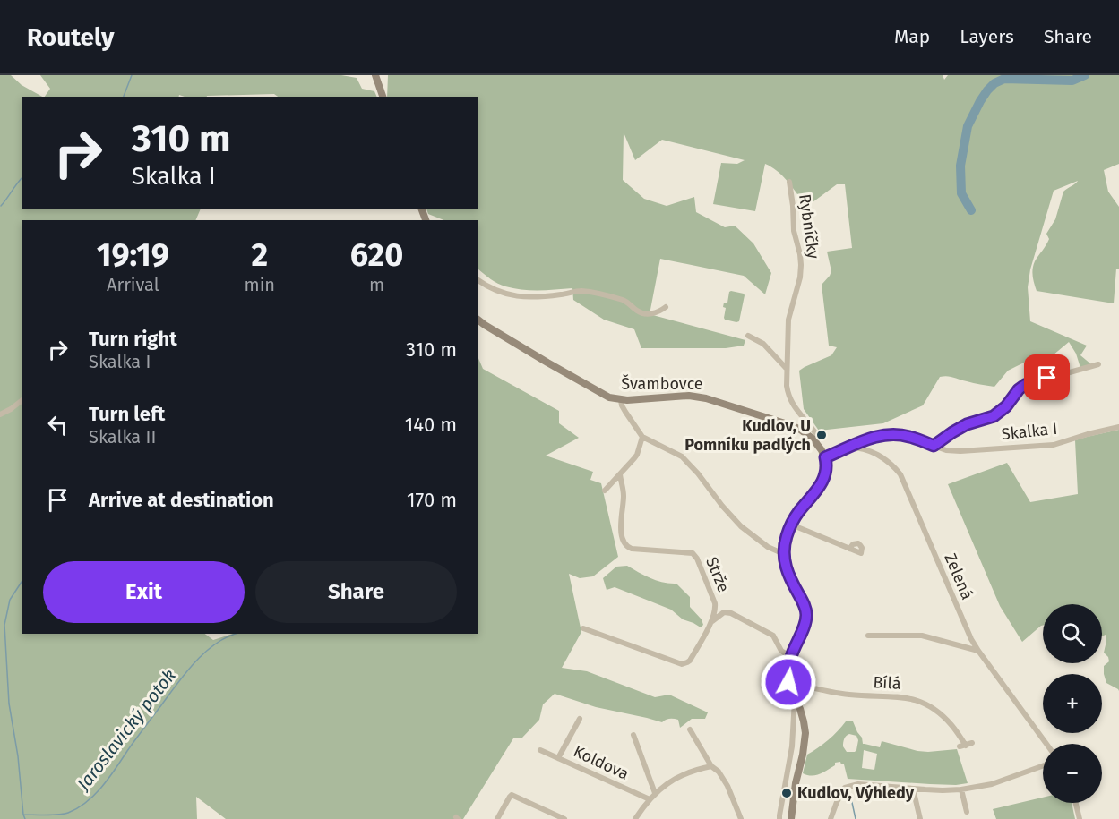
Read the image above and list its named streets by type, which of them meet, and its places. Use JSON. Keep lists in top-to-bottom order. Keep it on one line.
{"streets":{"street":["Rybníčky","Švambovce","Skalka I","Strže","Zelená","Bílá","Koldova"]},"crossings":[["Rybníčky","Švambovce"],["Skalka I","Zelená"]],"water":["Jaroslavický potok"],"places":["Kudlov, U Pomníku padlých","Kudlov, Výhledy"],"page":{"header":"Routely","nav":["Map","Layers","Share"],"turn":["310 m","Skalka I"],"eta":["19:19","Arrival","2","min","620","m"],"list":[{"name":"Turn right","note":"Skalka I","value":"310 m"},{"name":"Turn left","note":"Skalka II","value":"140 m"},{"name":"Arrive at destination","value":"170 m"}],"buttons":["Exit","Share"],"map_buttons":["+","−"]}}
